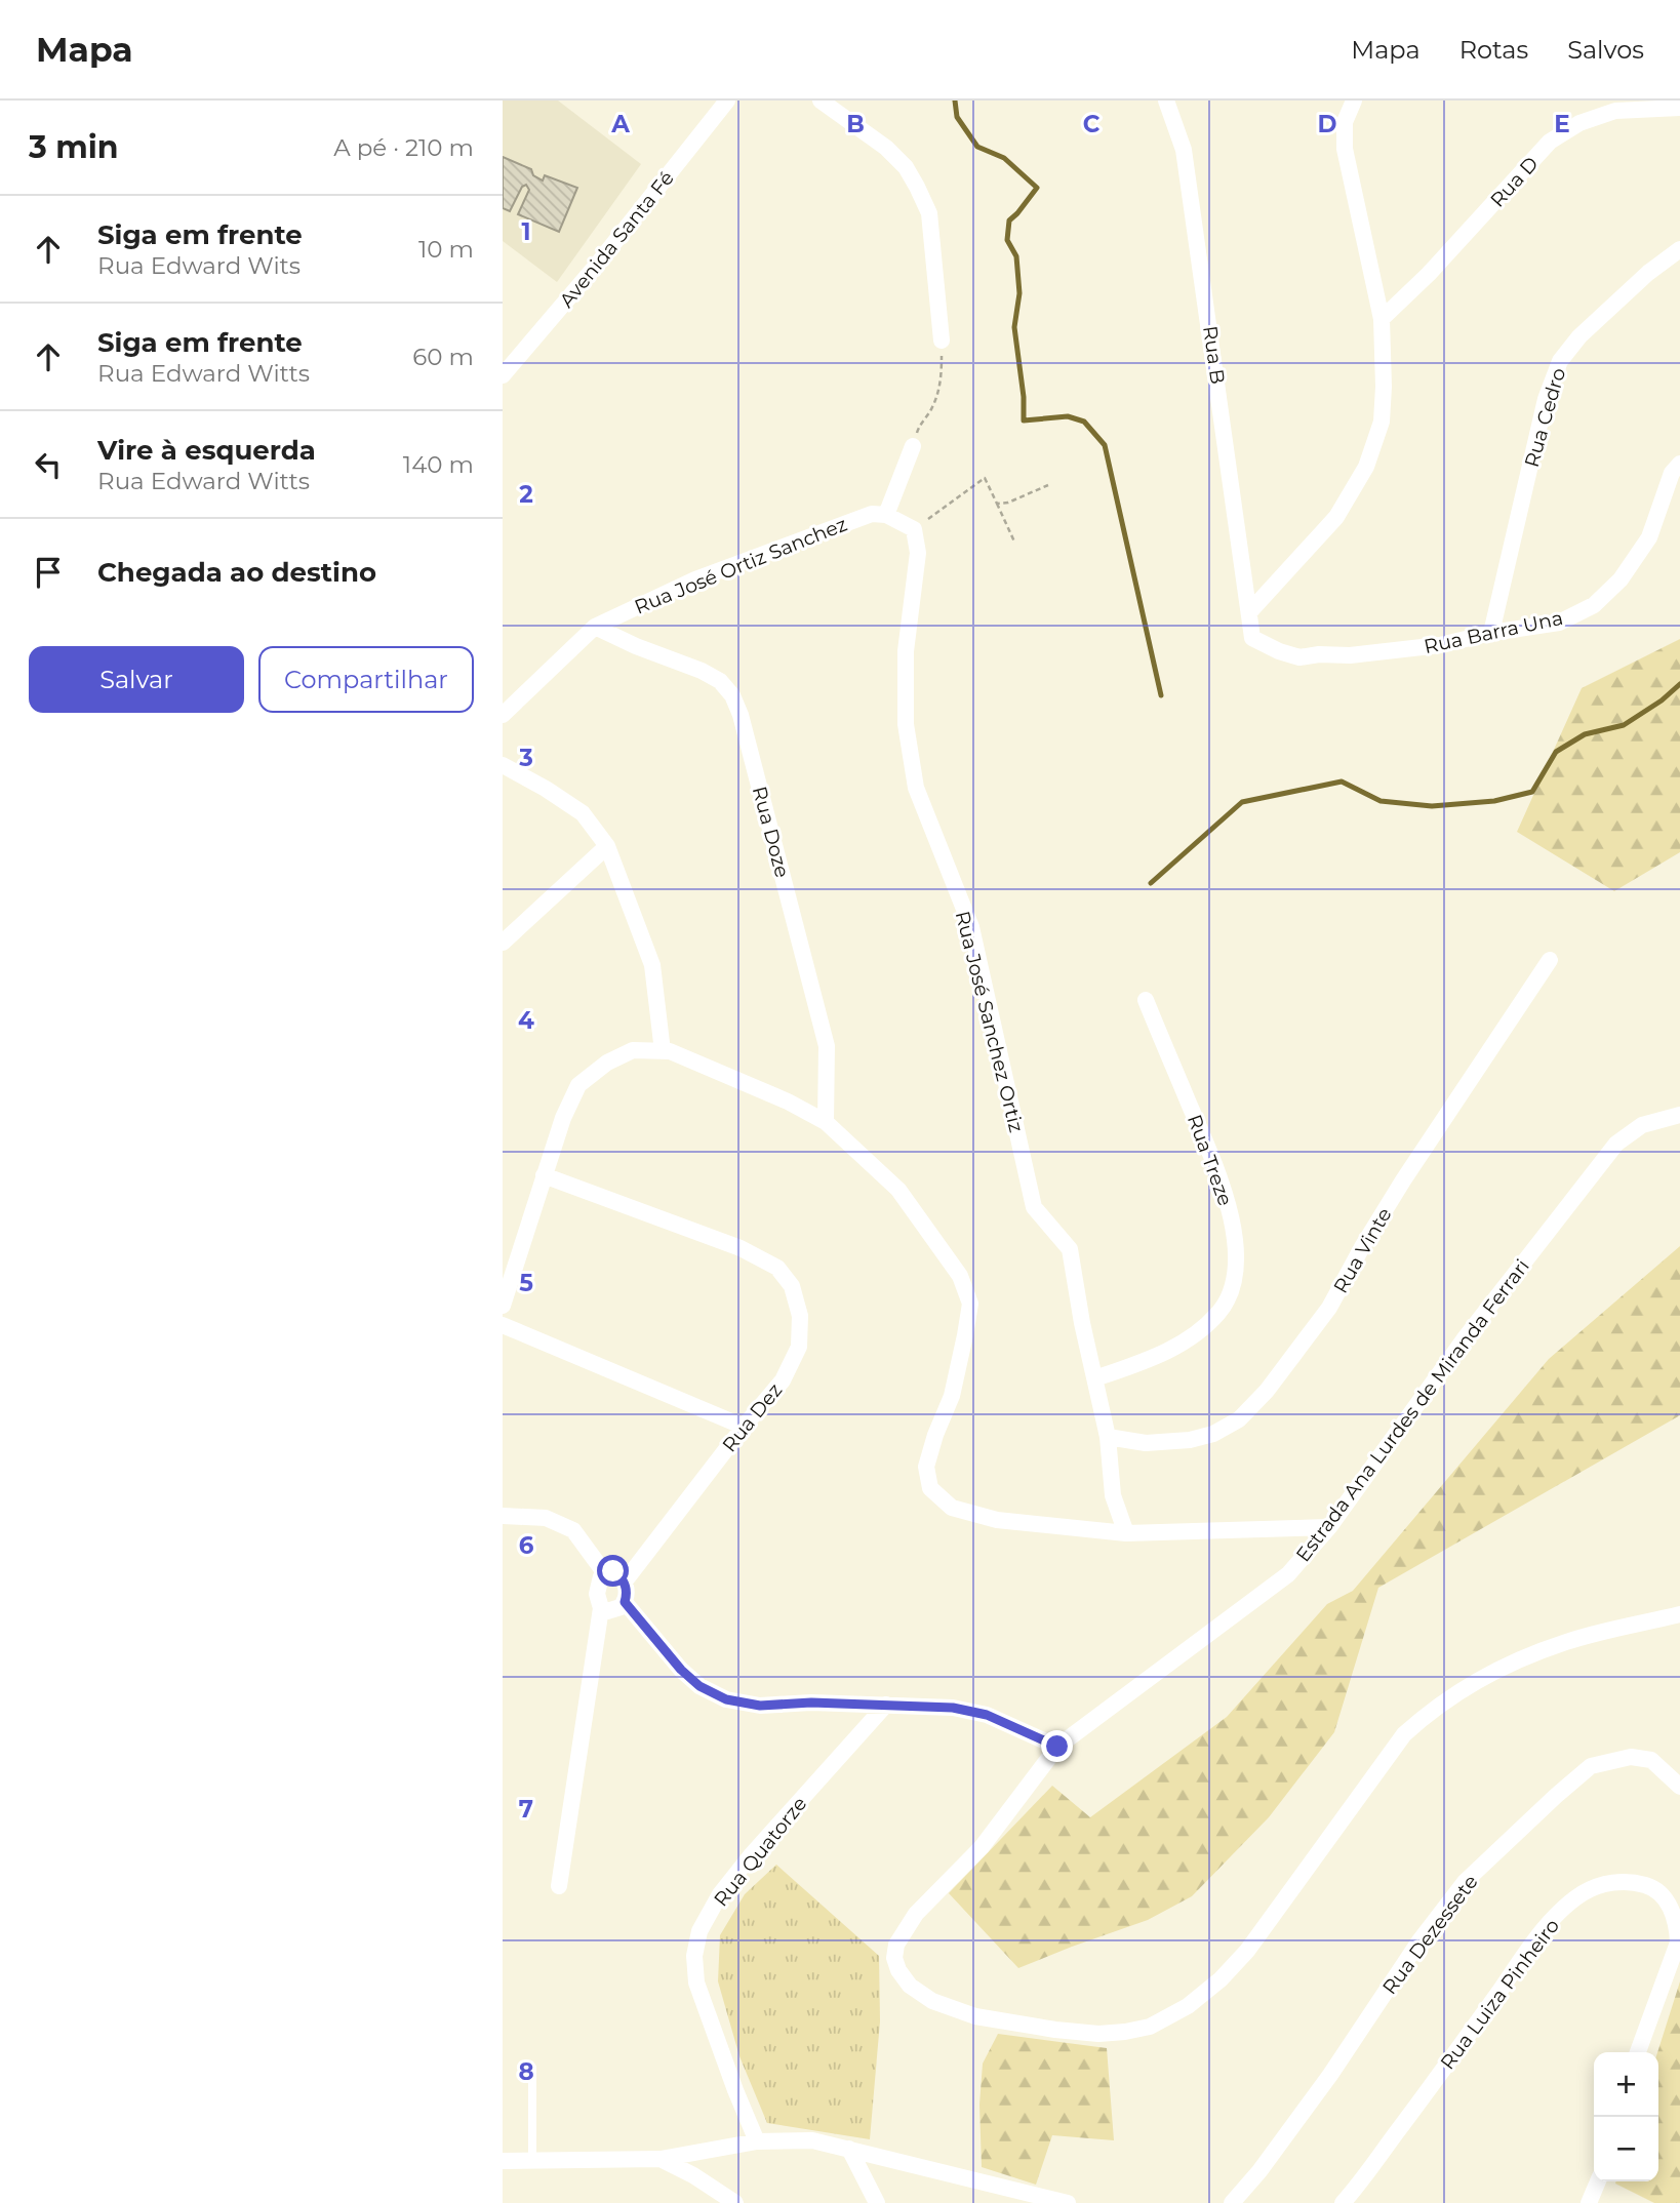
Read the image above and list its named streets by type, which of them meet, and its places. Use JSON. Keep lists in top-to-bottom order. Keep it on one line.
{"streets":{"street":["Rua D","Avenida Santa Fé","Rua B","Rua Cedro","Rua José Ortiz Sanchez","Rua Barra Una","Rua Doze","Rua José Sanchez Ortiz","Rua Treze","Rua Vinte","Estrada Ana Lurdes de Miranda Ferrari","Rua Dez","Rua Quatorze","Rua Dezessete","Rua Luiza Pinheiro"]},"crossings":[["Rua B","Rua Barra Una"],["Rua Cedro","Rua Barra Una"],["Rua José Ortiz Sanchez","Rua Doze"],["Rua José Sanchez Ortiz","Rua Treze"],["Rua José Sanchez Ortiz","Rua Vinte"]],"page":{"header":"Mapa","nav":["Mapa","Rotas","Salvos"],"heading":["3 min","A pé · 210 m"],"list":[["Siga em frente","Rua Edward Wits","10 m"],["Siga em frente","Rua Edward Witts","60 m"],["Vire à esquerda","Rua Edward Witts","140 m"],"Chegada ao destino"],"buttons":["Salvar","Compartilhar"],"map_buttons":["+","−"]},"grid":{"columns":["A","B","C","D","E"],"rows":["1","2","3","4","5","6","7","8"]}}
